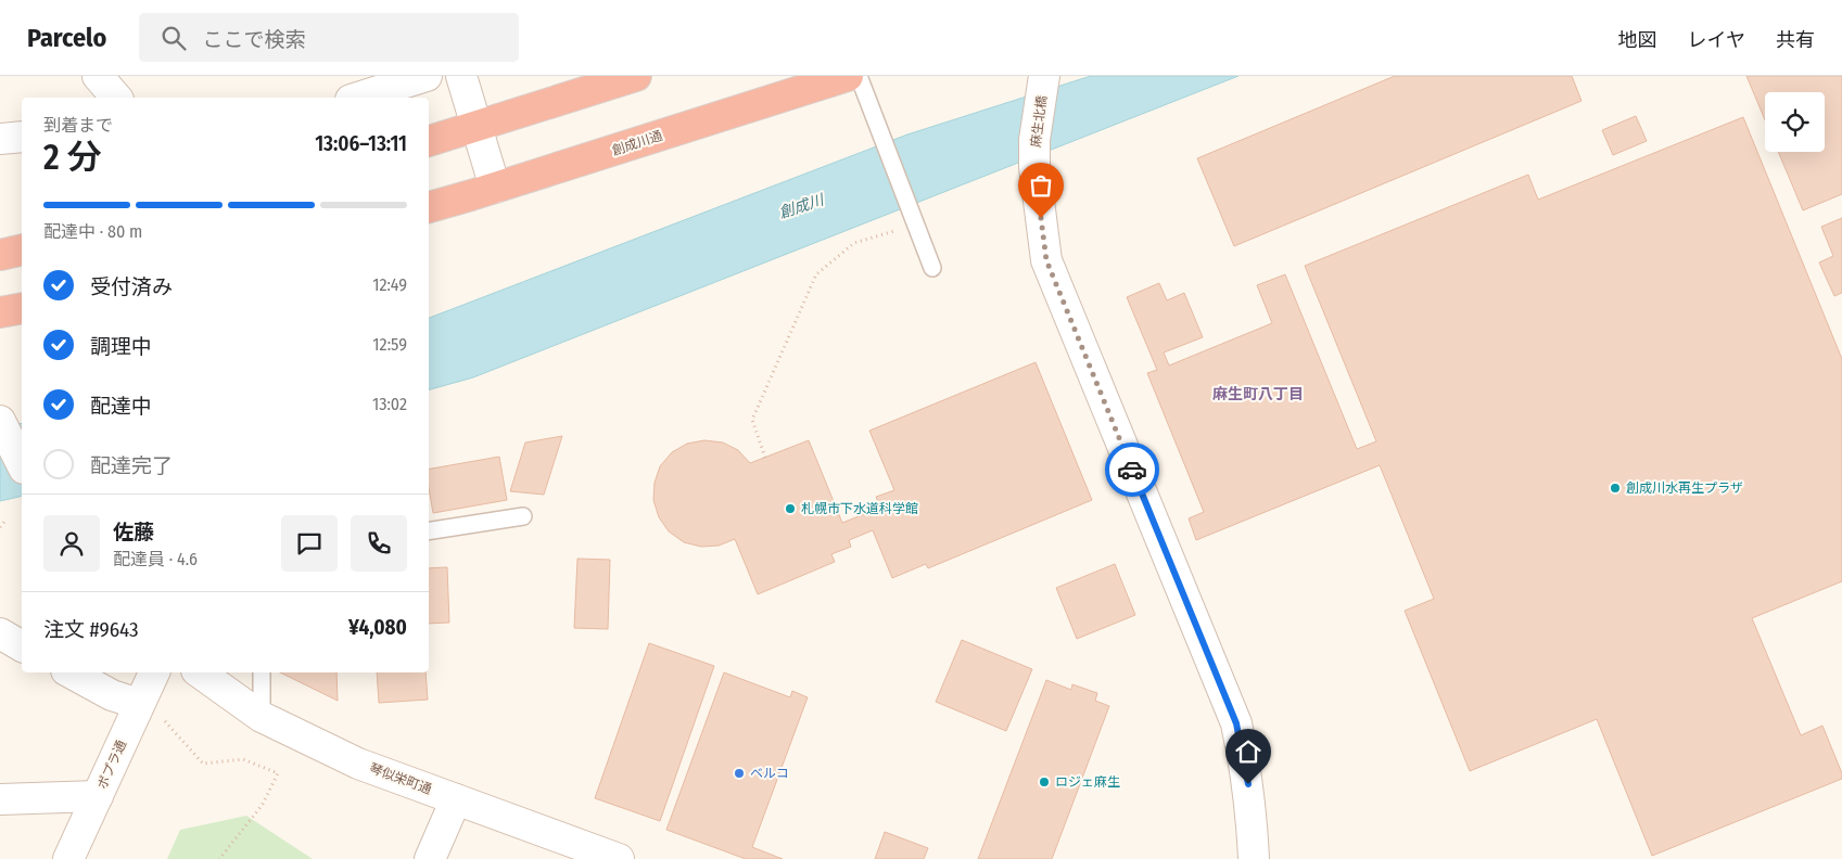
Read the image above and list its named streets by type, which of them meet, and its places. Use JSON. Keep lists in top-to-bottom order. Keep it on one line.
{"streets":{"highway":["創成川通"],"street":["麻生北橋","ポプラ通","琴似栄町通"]},"districts":["麻生町八丁目"],"water":["創成川"],"places":["創成川水再生プラザ","札幌市下水道科学館","ベルコ","ロジェ麻生"],"page":{"header":"Parcelo","search":"ここで検索","nav":["地図","レイヤ","共有"],"heading":["2 分","到着まで","13:06–13:11"],"panel":["佐藤","配達員 · 4.6","注文 #9643","¥4,080"],"bar":"配達中 · 80 m","list":[["受付済み","12:49"],["調理中","12:59"],["配達中","13:02"],"配達完了"]}}
